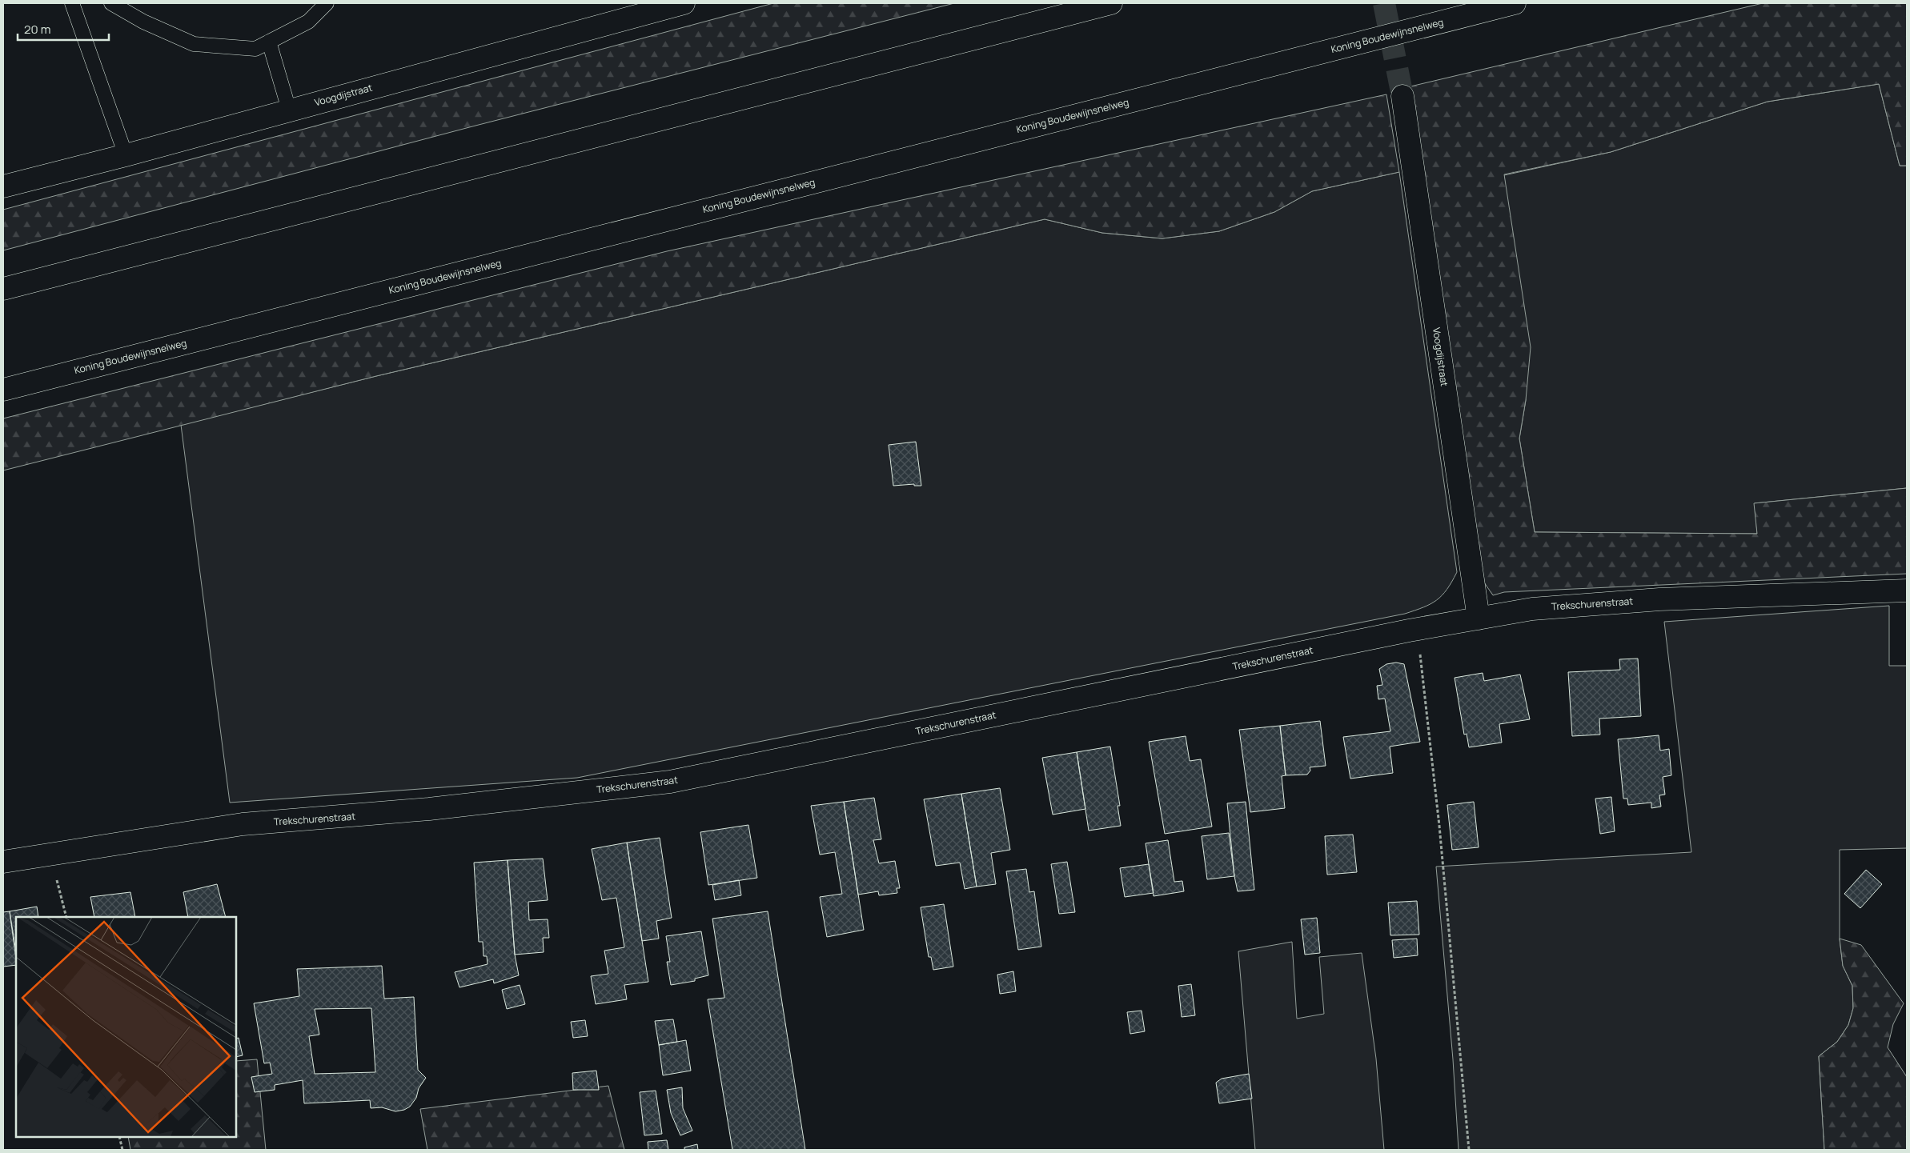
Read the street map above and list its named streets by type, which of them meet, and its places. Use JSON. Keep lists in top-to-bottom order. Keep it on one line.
{"streets":{"main road":["Koning Boudewijnsnelweg","Voogdijstraat","Trekschurenstraat"]},"crossings":[["Voogdijstraat","Trekschurenstraat"]],"scale_bar":"20 m"}
